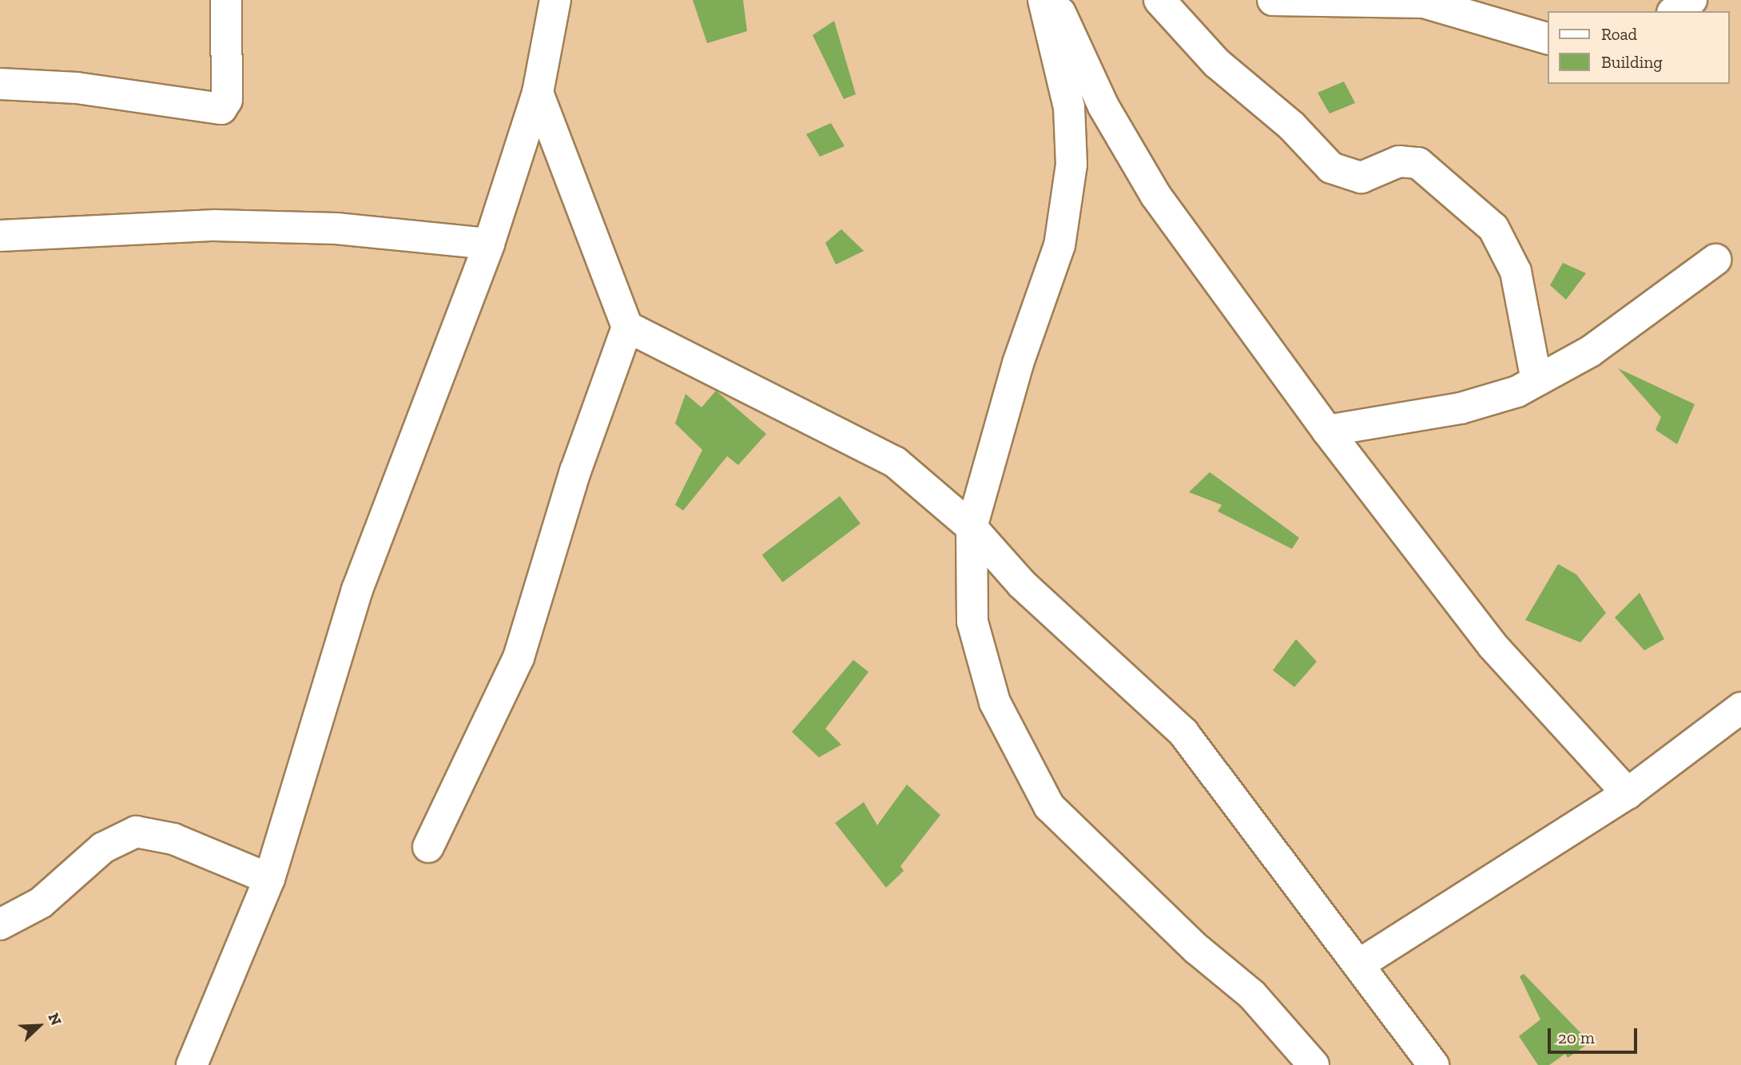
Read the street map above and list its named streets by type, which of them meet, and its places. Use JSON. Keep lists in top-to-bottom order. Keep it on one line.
{"legend":["Road","Building"],"scale_bar":"20 m","north":"top right"}
